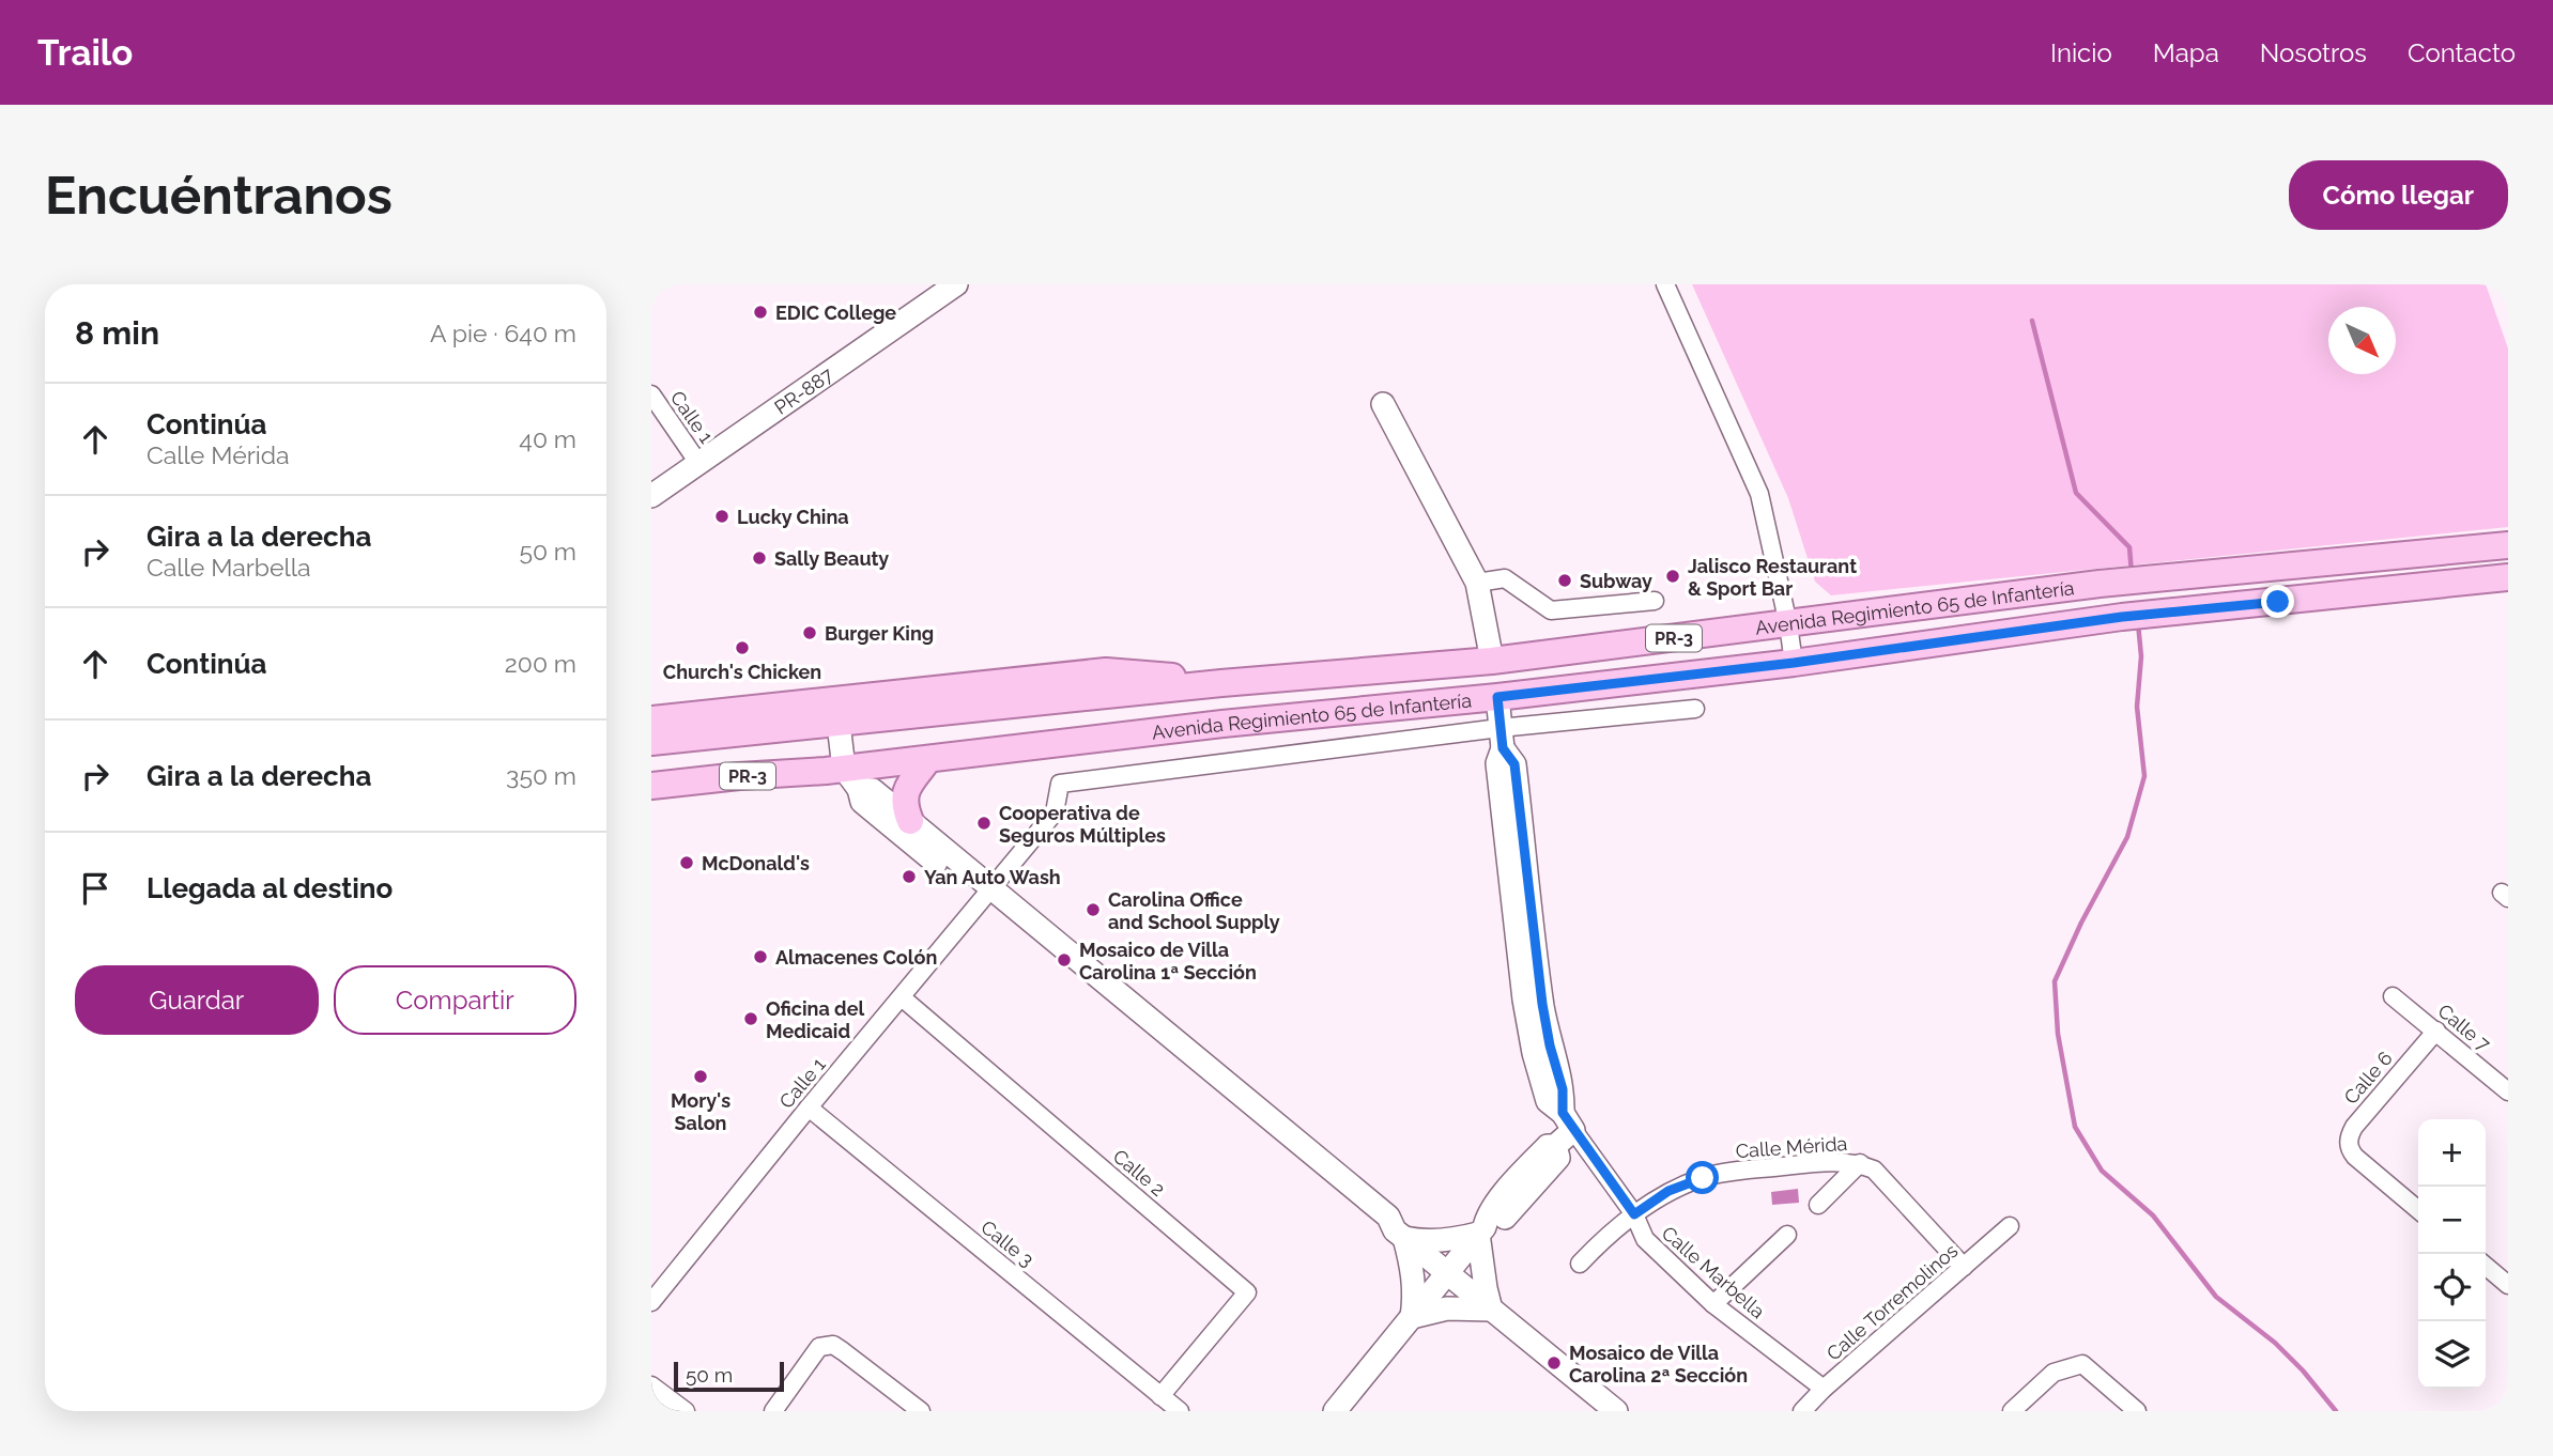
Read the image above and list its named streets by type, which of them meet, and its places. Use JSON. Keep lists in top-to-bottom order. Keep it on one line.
{"streets":{"main road":["Avenida Regimiento 65 de Infantería","PR-3"],"street":["PR-887","Calle 1","Calle 7","Calle 6","Calle Mérida","Calle 2","Calle 3","Calle Marbella","Calle Torremolinos"]},"crossings":[["PR-887","Calle 1"],["Calle 1","Calle 2"],["Calle 1","Calle 3"],["Avenida Regimiento 65 de Infantería","PR-3"],["Calle 7","Calle 6"],["Calle Mérida","Calle Marbella"],["Calle Mérida","Calle Torremolinos"],["Calle 2","Calle 3"],["Calle Marbella","Calle Torremolinos"]],"places":["EDIC College","Lucky China","Sally Beauty","Jalisco Restaurant & Sport Bar","Subway","Burger King","Church's Chicken","Cooperativa de Seguros Múltiples","McDonald's","Yan Auto Wash","Carolina Office and School Supply","Almacenes Colón","Mosaico de Villa Carolina 1ª Sección","Oficina del Medicaid","Mory's Salon","Mosaico de Villa Carolina 2ª Sección"],"scale_bar":"50 m","north":"bottom right","page":{"header":"Trailo","nav":["Inicio","Mapa","Nosotros","Contacto"],"buttons":["Cómo llegar",["Guardar","Compartir"]],"title":"Encuéntranos","heading":["8 min","A pie · 640 m"],"list":[["Continúa","Calle Mérida","40 m"],["Gira a la derecha","Calle Marbella","50 m"],["Continúa","200 m"],["Gira a la derecha","350 m"],"Llegada al destino"],"map_buttons":["+","−"],"scale":"50 m"}}
